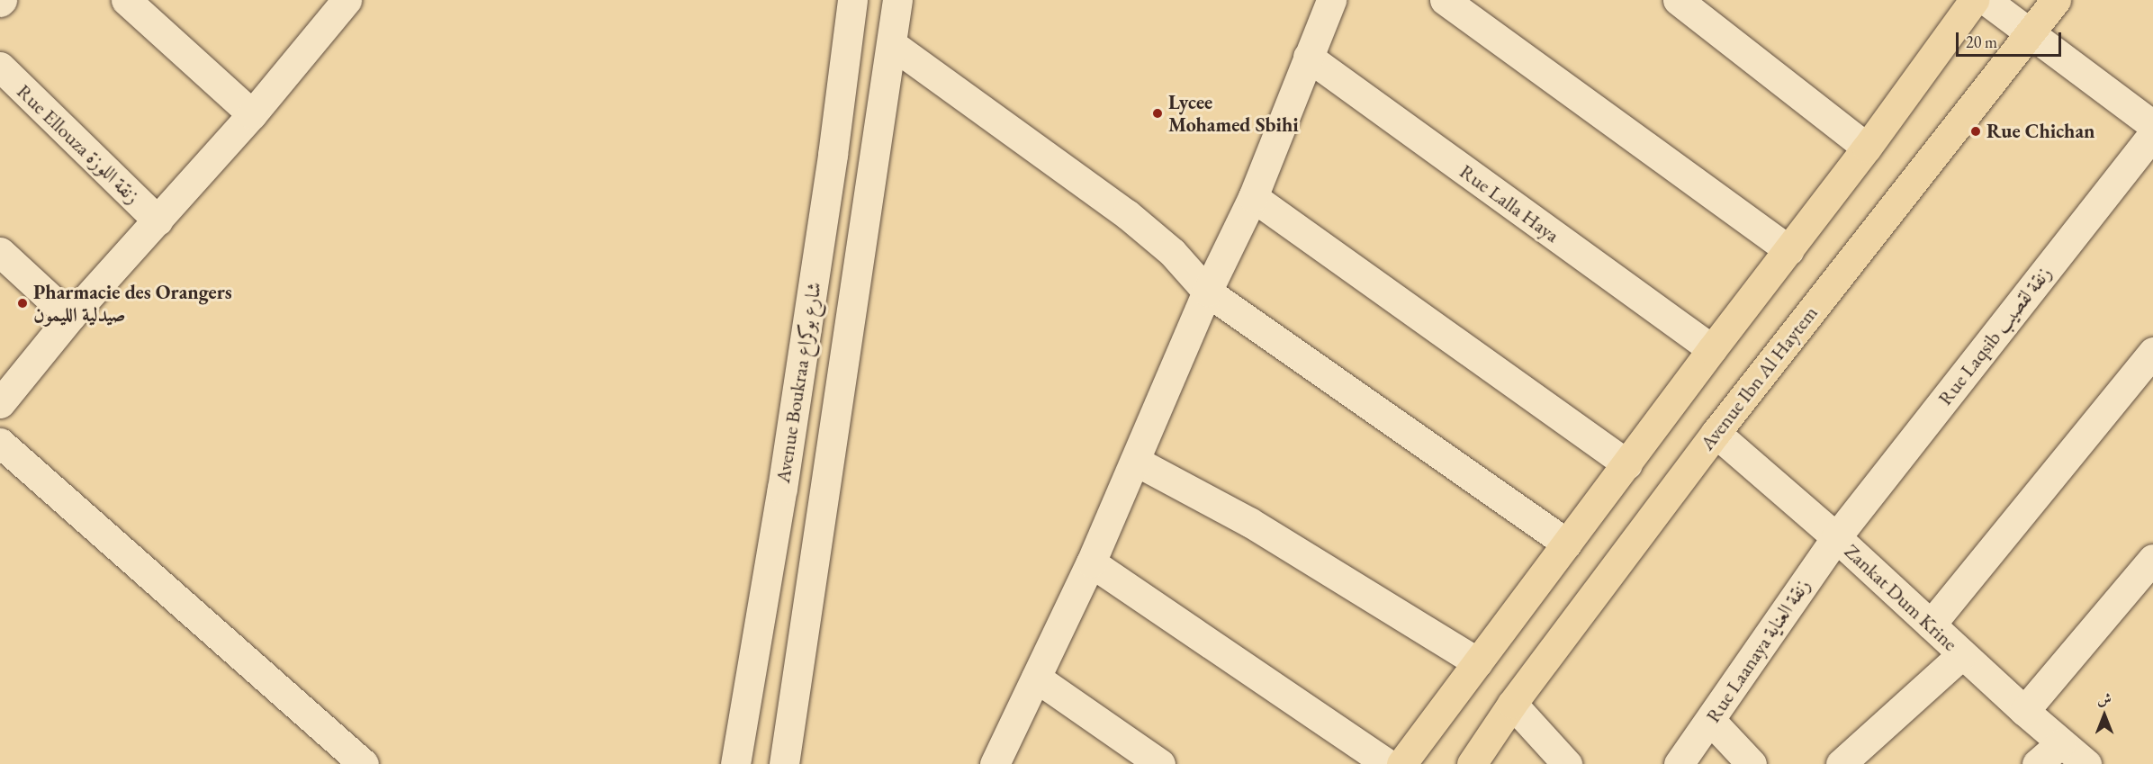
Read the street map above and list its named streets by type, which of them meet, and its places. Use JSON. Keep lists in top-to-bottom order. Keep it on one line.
{"streets":{"main road":["Avenue Ibn Al Haytem"],"street":["Rue Ellouza زنقة اللوزة","Rue Lalla Haya","Rue Laqsib زنقة لقصيب","Avenue Boukraa شارع بوكراع","Zankat Dum Krine","Rue Laanaya زنقة العناية"]},"crossings":[["Rue Laqsib زنقة لقصيب","Zankat Dum Krine"],["Rue Laqsib زنقة لقصيب","Rue Laanaya زنقة العناية"],["Avenue Ibn Al Haytem","Zankat Dum Krine"],["Zankat Dum Krine","Rue Laanaya زنقة العناية"]],"places":["Lycee Mohamed Sbihi","Rue Chichan","Pharmacie des Orangers صيدلية الليمون"],"scale_bar":"20 m","north":"top"}
